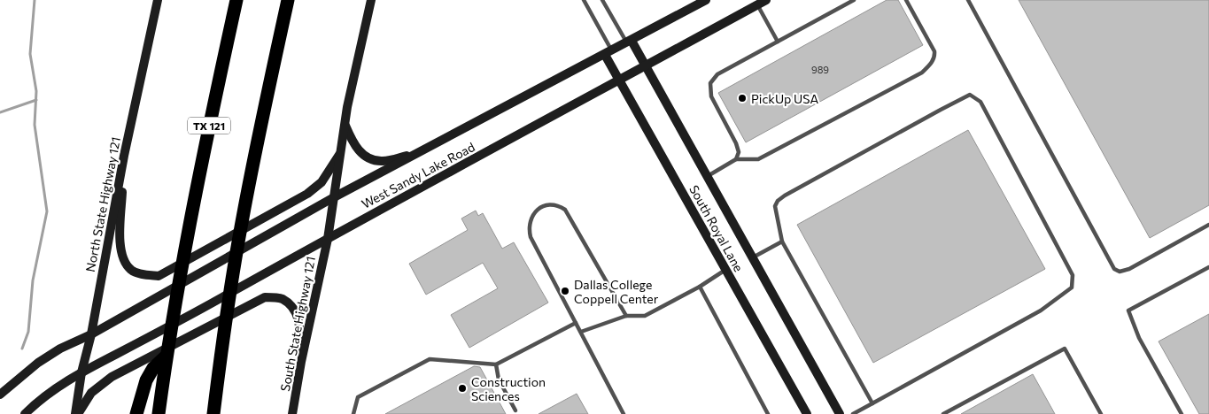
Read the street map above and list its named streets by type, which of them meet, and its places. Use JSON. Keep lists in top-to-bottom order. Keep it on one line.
{"streets":{"highway":["TX 121"],"main road":["West Sandy Lake Road","North State Highway 121","South Royal Lane","South State Highway 121"]},"crossings":[["West Sandy Lake Road","North State Highway 121"],["West Sandy Lake Road","South Royal Lane"],["West Sandy Lake Road","South State Highway 121"]],"places":["PickUp USA","Dallas College Coppell Center","Construction Sciences"],"house_numbers":["989"]}
